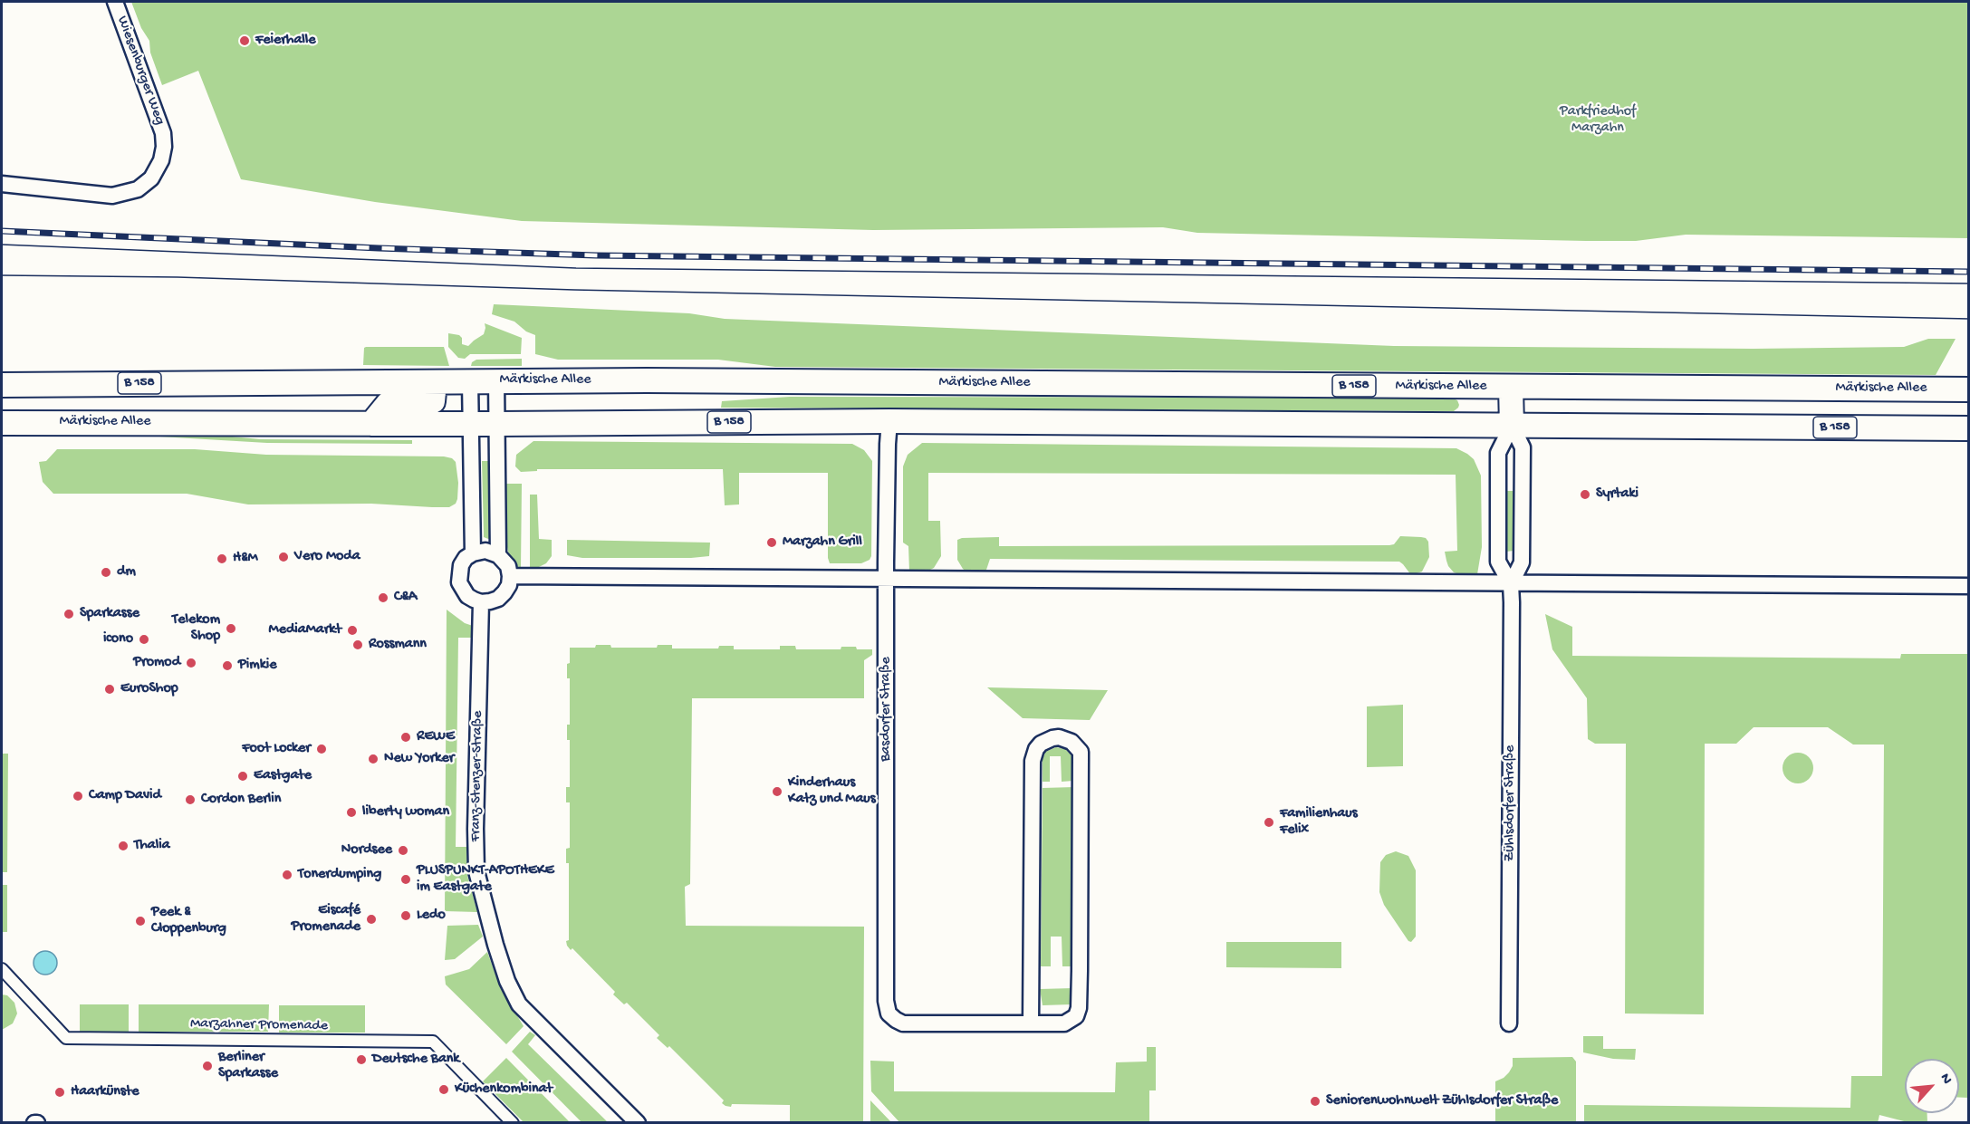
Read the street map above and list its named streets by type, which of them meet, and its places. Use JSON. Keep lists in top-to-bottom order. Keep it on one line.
{"streets":{"main road":["Märkische Allee","B 158"],"street":["Wiesenburger Weg","Basdorfer Straße","Franz-Stenzer-Straße","Zühlsdorfer Straße","Marzahner Promenade"]},"crossings":[["Märkische Allee","Basdorfer Straße"],["Märkische Allee","Zühlsdorfer Straße"]],"parks":["Parkfriedhof Marzahn"],"places":["Feierhalle","Syrtaki","Marzahn Grill","Vero Moda","H&M","dm","C&A","Sparkasse","Telekom Shop","MediaMarkt","icono","Rossmann","Promod","Pimkie","EuroShop","REWE","Foot Locker","New Yorker","Eastgate","Kinderhaus Katz und Maus","Camp David","Cordon Berlin","liberty woman","Familienhaus Felix","Thalia","Nordsee","Tonerdumping","PLUSPUNKT-APOTHEKE im Eastgate","Ledo","Eiscafé Promenade","Peek & Cloppenburg","Deutsche Bank","Berliner Sparkasse","Küchenkombinat","Haarkünste","Seniorenwohnwelt Zühlsdorfer Straße"],"north":"top right"}
